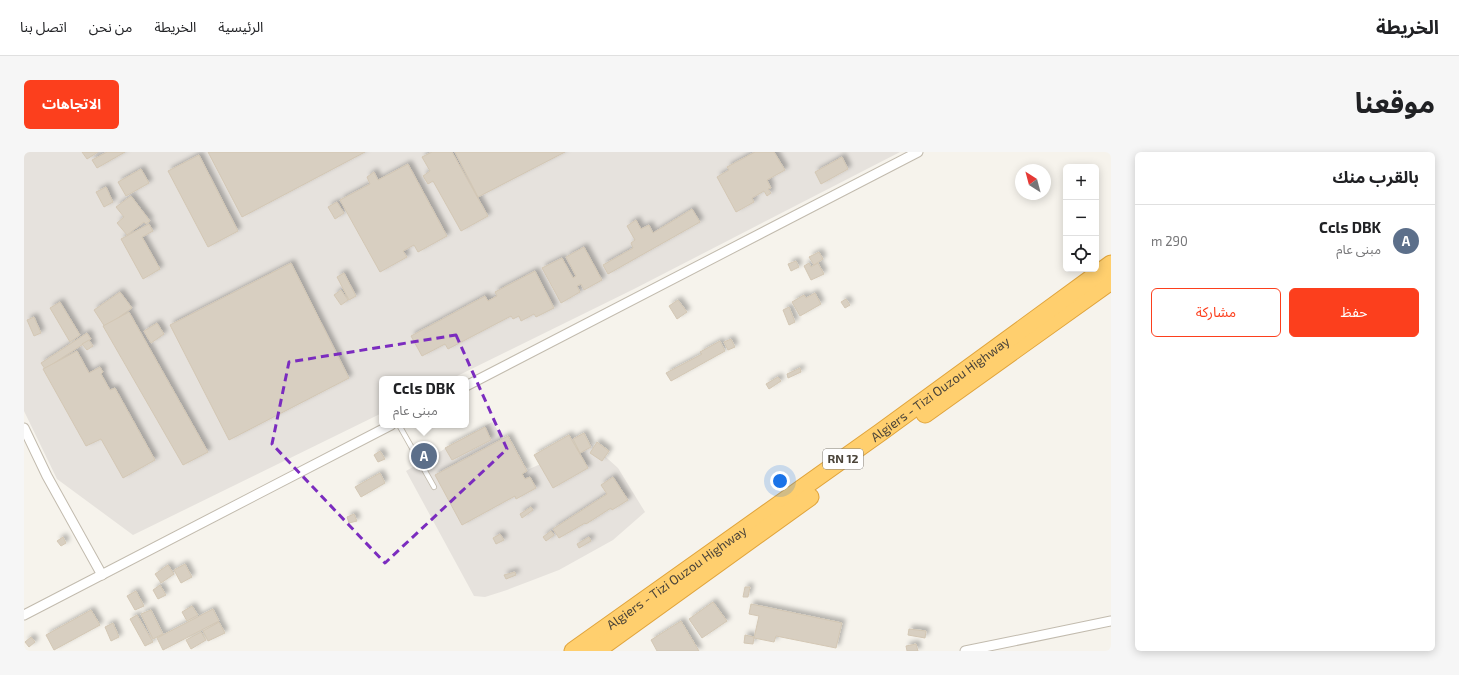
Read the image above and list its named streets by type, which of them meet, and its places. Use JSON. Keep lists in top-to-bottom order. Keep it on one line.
{"streets":{"highway":["Algiers - Tizi Ouzou Highway","RN 12"]},"north":"top left","page":{"header":"الخريطة","nav":["الرئيسية","الخريطة","من نحن","اتصل بنا"],"title":"موقعنا","buttons":["الاتجاهات",["حفظ","مشاركة"]],"heading":"بالقرب منك","map_buttons":["+","−"],"list":[{"mark":"A","name":"Ccls DBK","note":"مبنى عام","value":"290 m"}],"popup":["Ccls DBK","مبنى عام"],"pins":"A"}}
